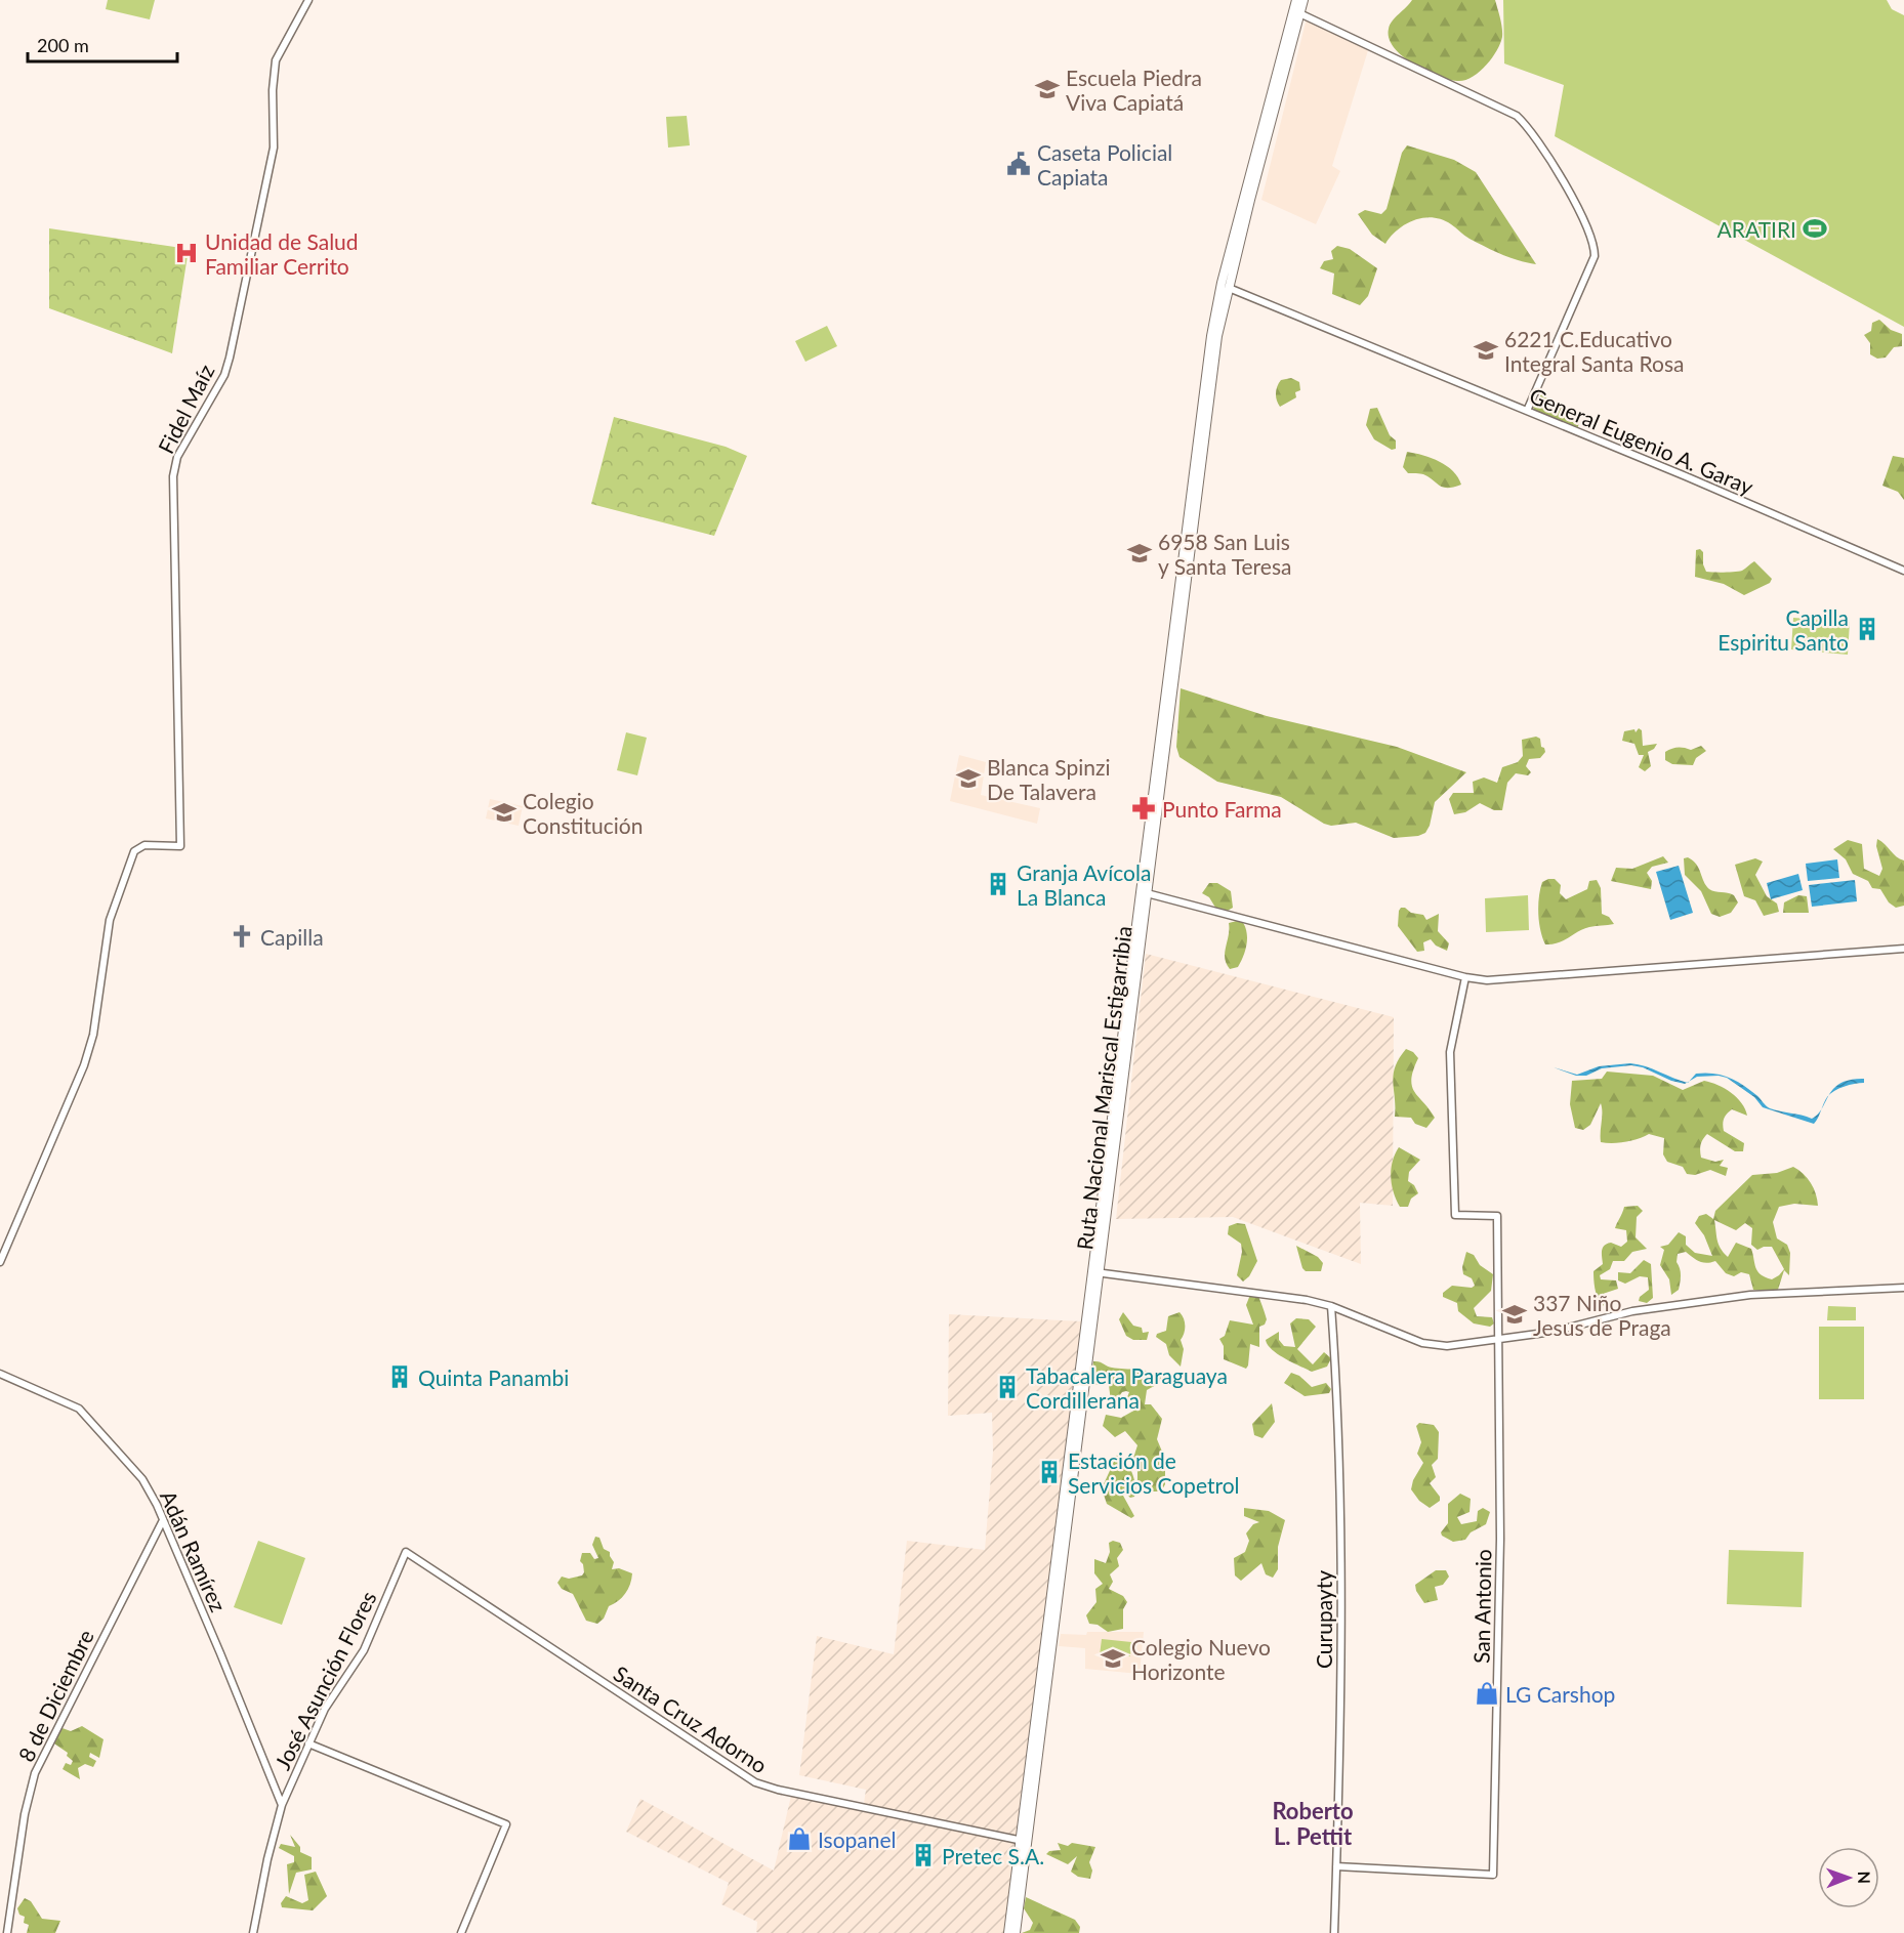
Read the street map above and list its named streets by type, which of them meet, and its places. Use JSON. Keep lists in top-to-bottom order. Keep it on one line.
{"streets":{"highway":["Ruta Nacional Mariscal Estigarribia"],"street":["Fidel Maíz","General Eugenio A. Garay","Adán Ramírez","San Antonio","Curupayty","José Asunción Flores","8 de Diciembre","Santa Cruz Adorno"]},"crossings":[["General Eugenio A. Garay","Ruta Nacional Mariscal Estigarribia"],["Ruta Nacional Mariscal Estigarribia","Santa Cruz Adorno"],["Adán Ramírez","José Asunción Flores"],["Adán Ramírez","8 de Diciembre"],["San Antonio","Curupayty"],["José Asunción Flores","Santa Cruz Adorno"]],"districts":["Roberto L. Pettit"],"places":{"school or university":["Escuela Piedra Viva Capiatá","6221 C.Educativo Integral Santa Rosa","6958 San Luis y Santa Teresa","Blanca Spinzi De Talavera","Colegio Constitución","337 Niño Jesus de Praga","Colegio Nuevo Horizonte"],"public building":["Caseta Policial Capiata"],"sports":["ARATIRI"],"hospital":["Unidad de Salud Familiar Cerrito"],"building":["Capilla Espiritu Santo","Granja Avícola La Blanca","Quinta Panambi","Tabacalera Paraguaya Cordillerana","Estación de Servicios Copetrol","Pretec S.A."],"pharmacy":["Punto Farma"],"church":["Capilla"],"shop":["LG Carshop","Isopanel"]},"scale_bar":"200 m","north":"right"}
